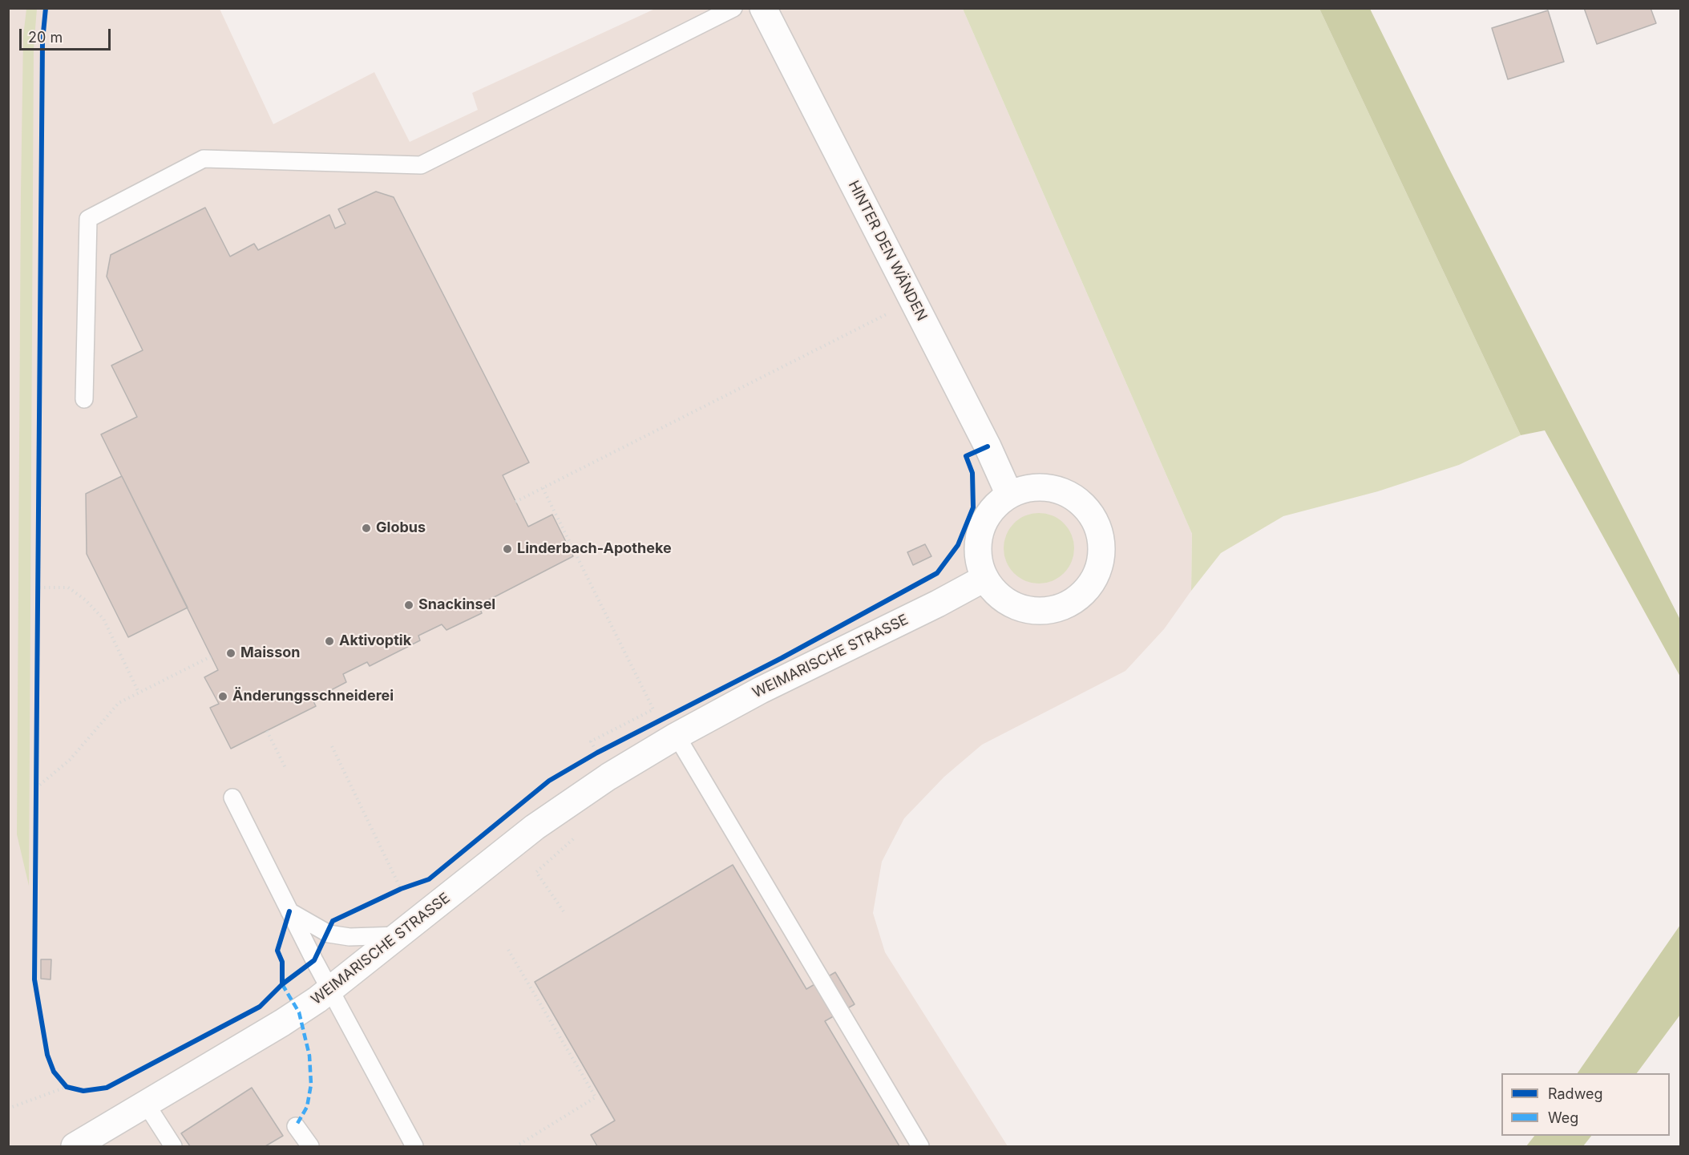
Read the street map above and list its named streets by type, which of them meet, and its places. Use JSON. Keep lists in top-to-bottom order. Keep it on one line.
{"streets":{"street":["HINTER DEN WÄNDEN","WEIMARISCHE STRASSE"]},"crossings":[["HINTER DEN WÄNDEN","WEIMARISCHE STRASSE"]],"places":["Globus","Linderbach-Apotheke","Snackinsel","Aktivoptik","Maisson","Änderungsschneiderei"],"legend":["Radweg","Weg"],"scale_bar":"20 m"}
